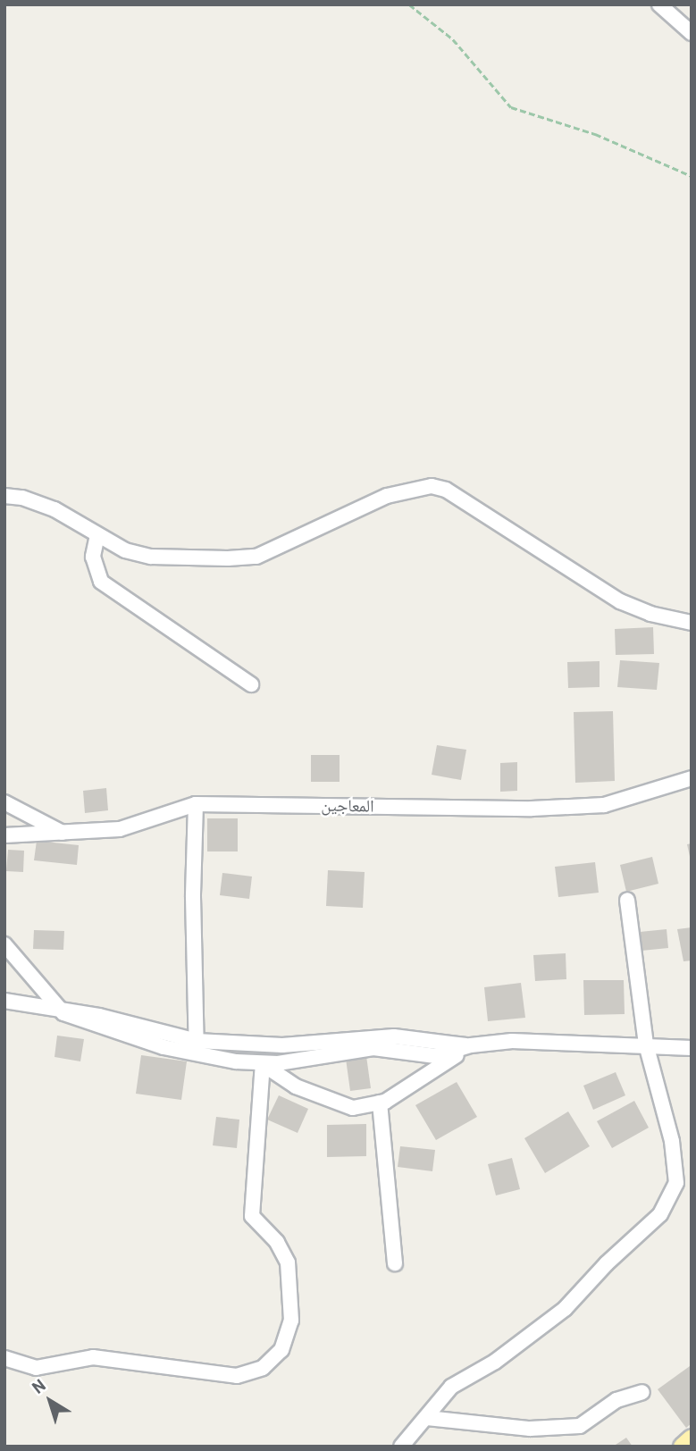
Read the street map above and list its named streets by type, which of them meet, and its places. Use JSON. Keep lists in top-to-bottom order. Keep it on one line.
{"streets":{"street":["المعاجين"]},"north":"top left"}
